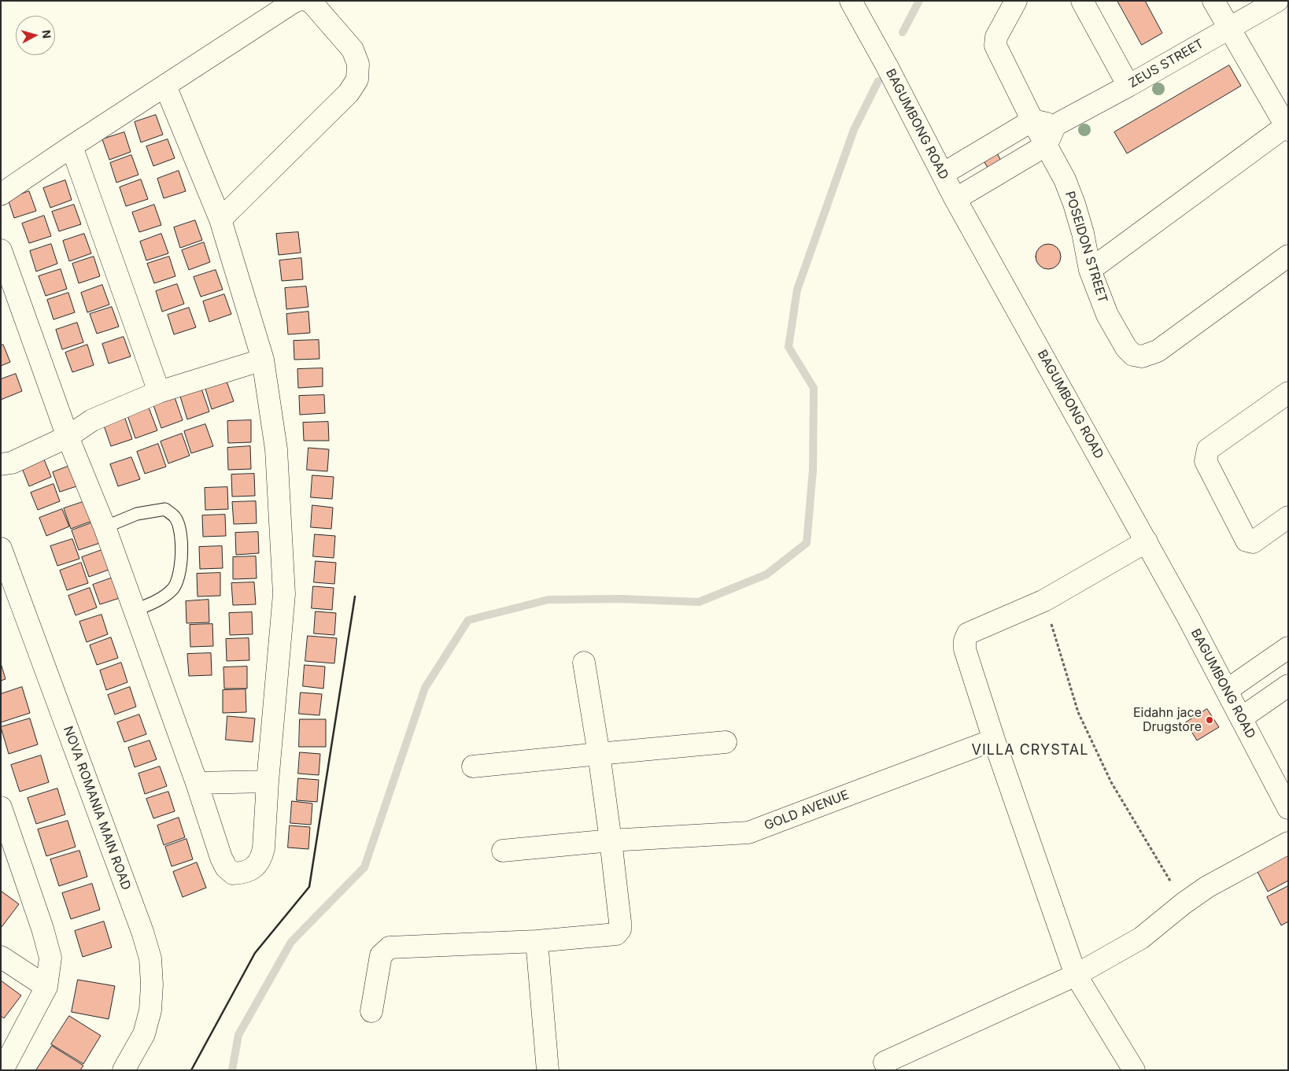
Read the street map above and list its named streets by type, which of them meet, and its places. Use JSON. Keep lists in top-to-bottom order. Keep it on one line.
{"streets":{"street":["ZEUS STREET","BAGUMBONG ROAD","POSEIDON STREET","NOVA ROMANIA MAIN ROAD","GOLD AVENUE"]},"districts":["VILLA CRYSTAL"],"places":["Eidahn jace Drugstore"],"north":"right"}
